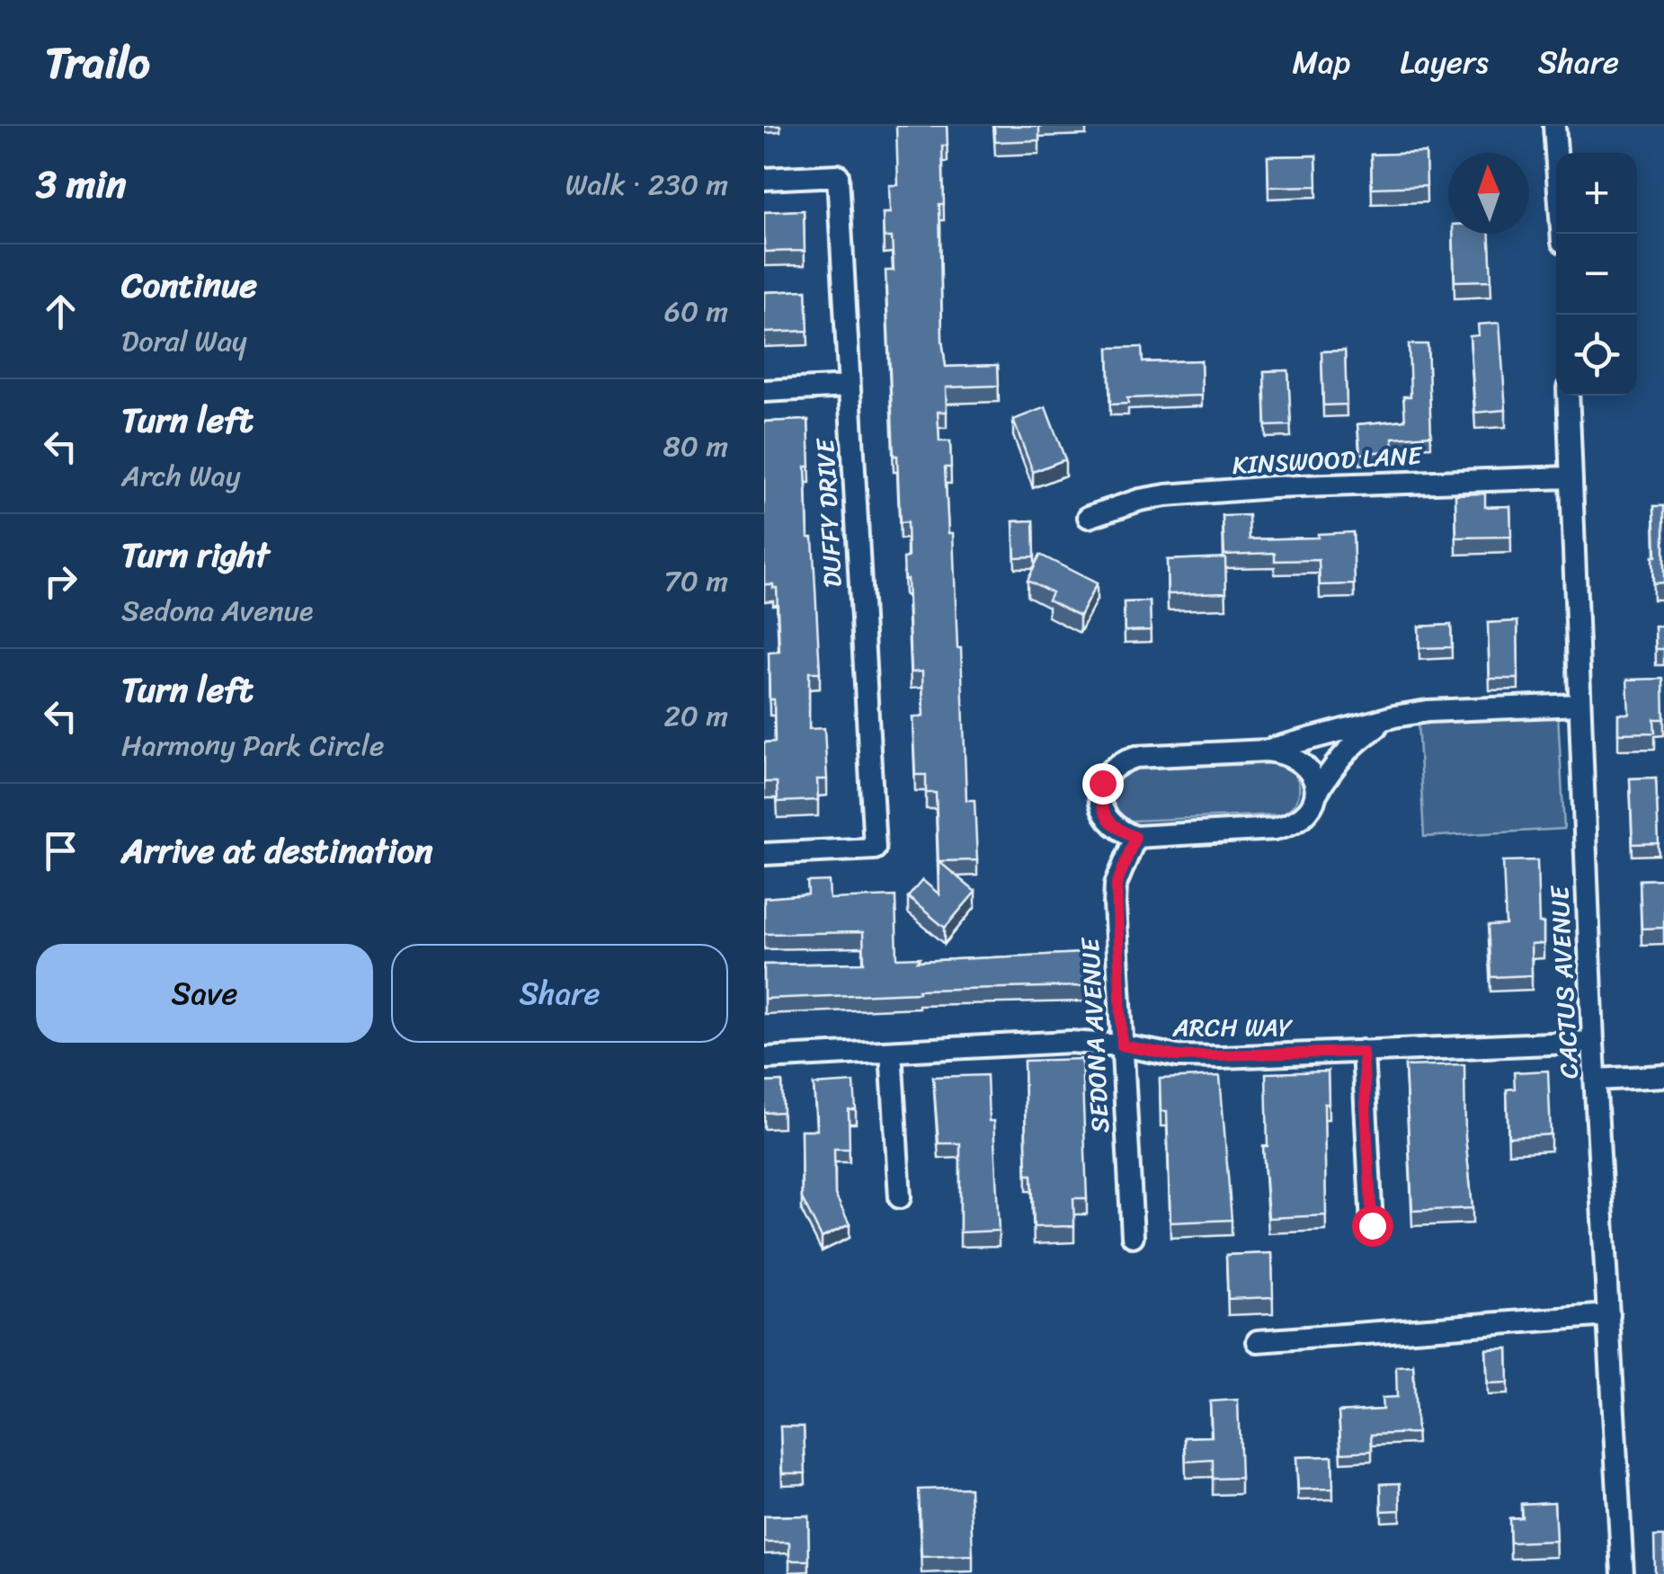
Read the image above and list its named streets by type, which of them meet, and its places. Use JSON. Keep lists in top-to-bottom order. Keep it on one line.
{"streets":{"street":["KINSWOOD LANE","DUFFY DRIVE","CACTUS AVENUE","ARCH WAY","SEDONA AVENUE"]},"crossings":[["KINSWOOD LANE","CACTUS AVENUE"],["CACTUS AVENUE","ARCH WAY"],["ARCH WAY","SEDONA AVENUE"]],"north":"top","page":{"header":"Trailo","nav":["Map","Layers","Share"],"heading":["3 min","Walk · 230 m"],"map_buttons":["+","−"],"list":[["Continue","Doral Way","60 m"],["Turn left","Arch Way","80 m"],["Turn right","Sedona Avenue","70 m"],["Turn left","Harmony Park Circle","20 m"],"Arrive at destination"],"buttons":["Save","Share"]}}
